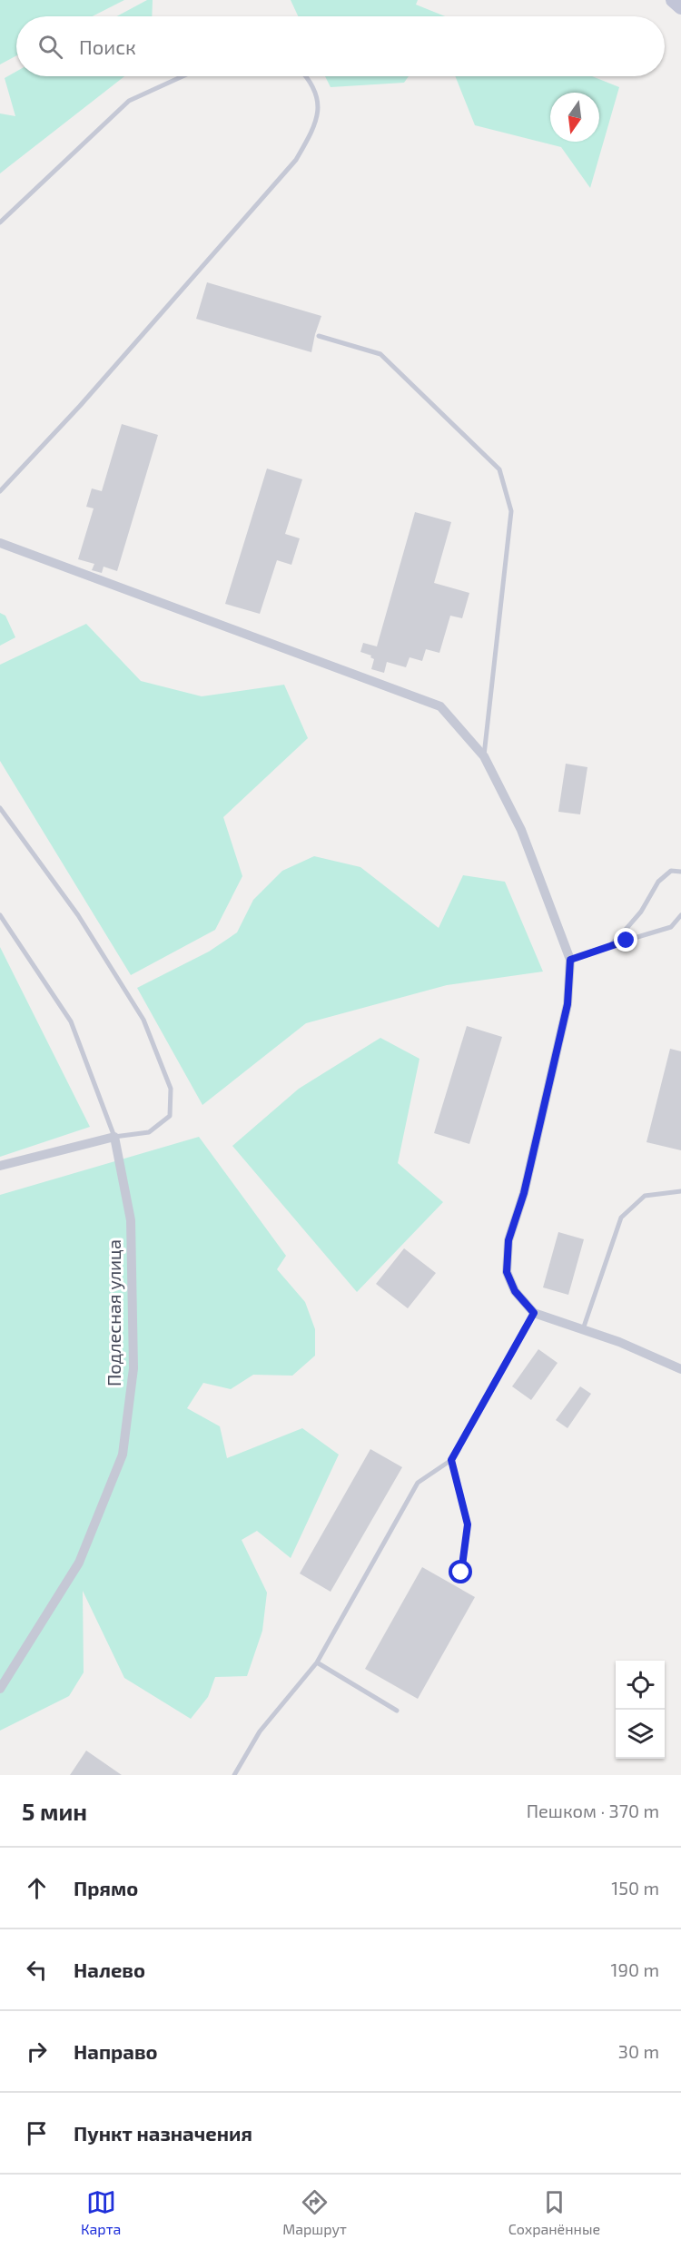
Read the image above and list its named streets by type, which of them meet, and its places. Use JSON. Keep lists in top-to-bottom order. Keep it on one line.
{"streets":{"street":["Подлесная улица"]},"north":"bottom","page":{"search":"Поиск","heading":["5 мин","Пешком · 370 m"],"list":[["Прямо","150 m"],["Налево","190 m"],["Направо","30 m"],"Пункт назначения"],"nav":["Карта","Маршрут","Сохранённые"]}}
